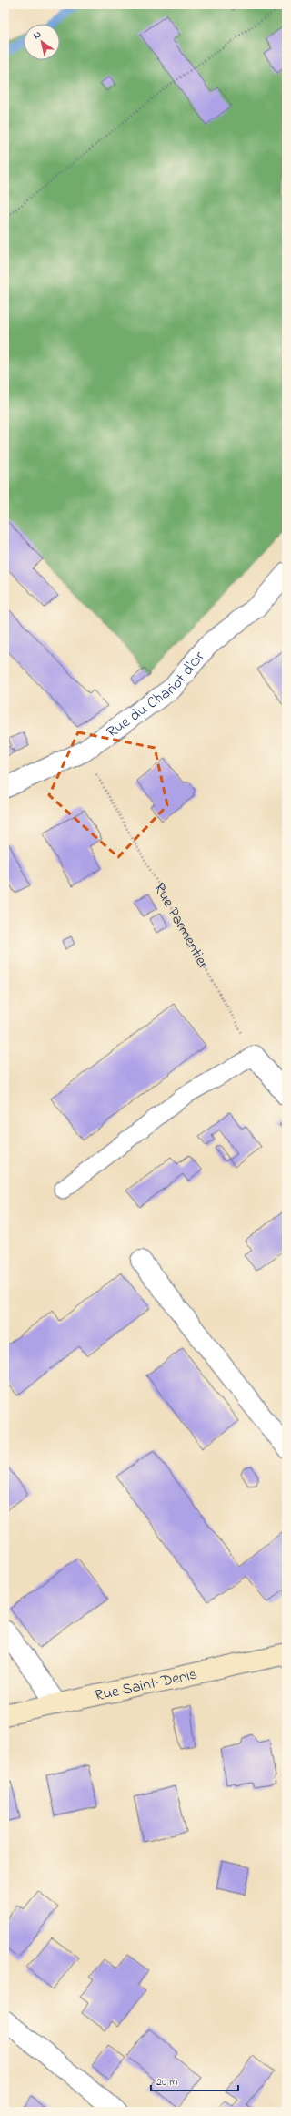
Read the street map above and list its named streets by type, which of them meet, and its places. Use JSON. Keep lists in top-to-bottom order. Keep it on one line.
{"streets":{"main road":["Rue Saint-Denis"],"street":["Rue du Chariot d'Or"],"path":["Rue Parmentier"]},"crossings":[["Rue du Chariot d'Or","Rue Parmentier"]],"scale_bar":"20 m","north":"top left"}
